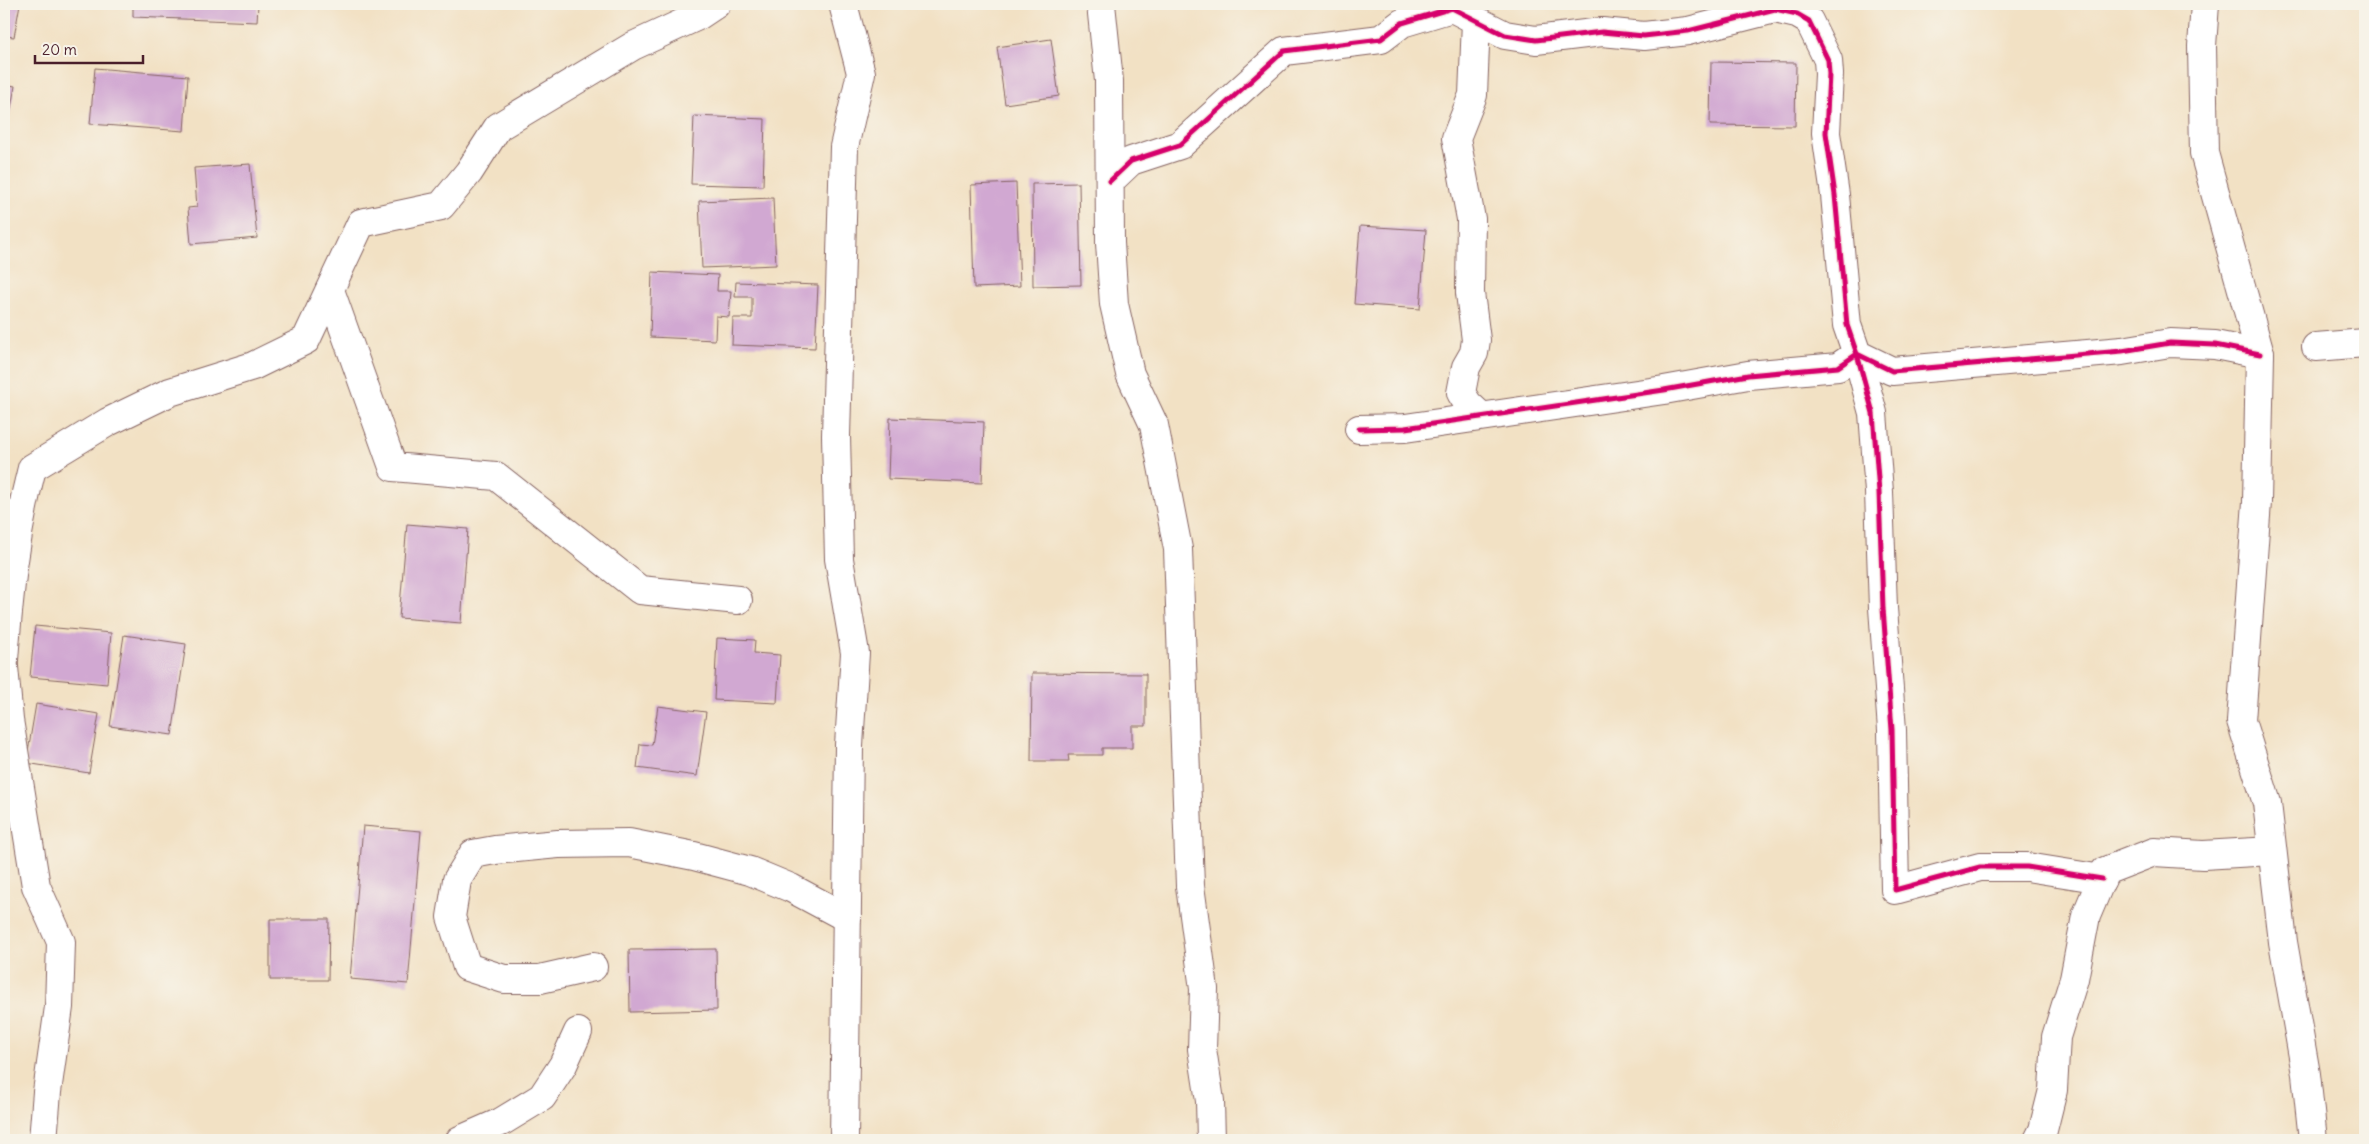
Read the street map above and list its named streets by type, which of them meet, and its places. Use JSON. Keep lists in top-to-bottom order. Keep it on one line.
{"scale_bar":"20 m"}
